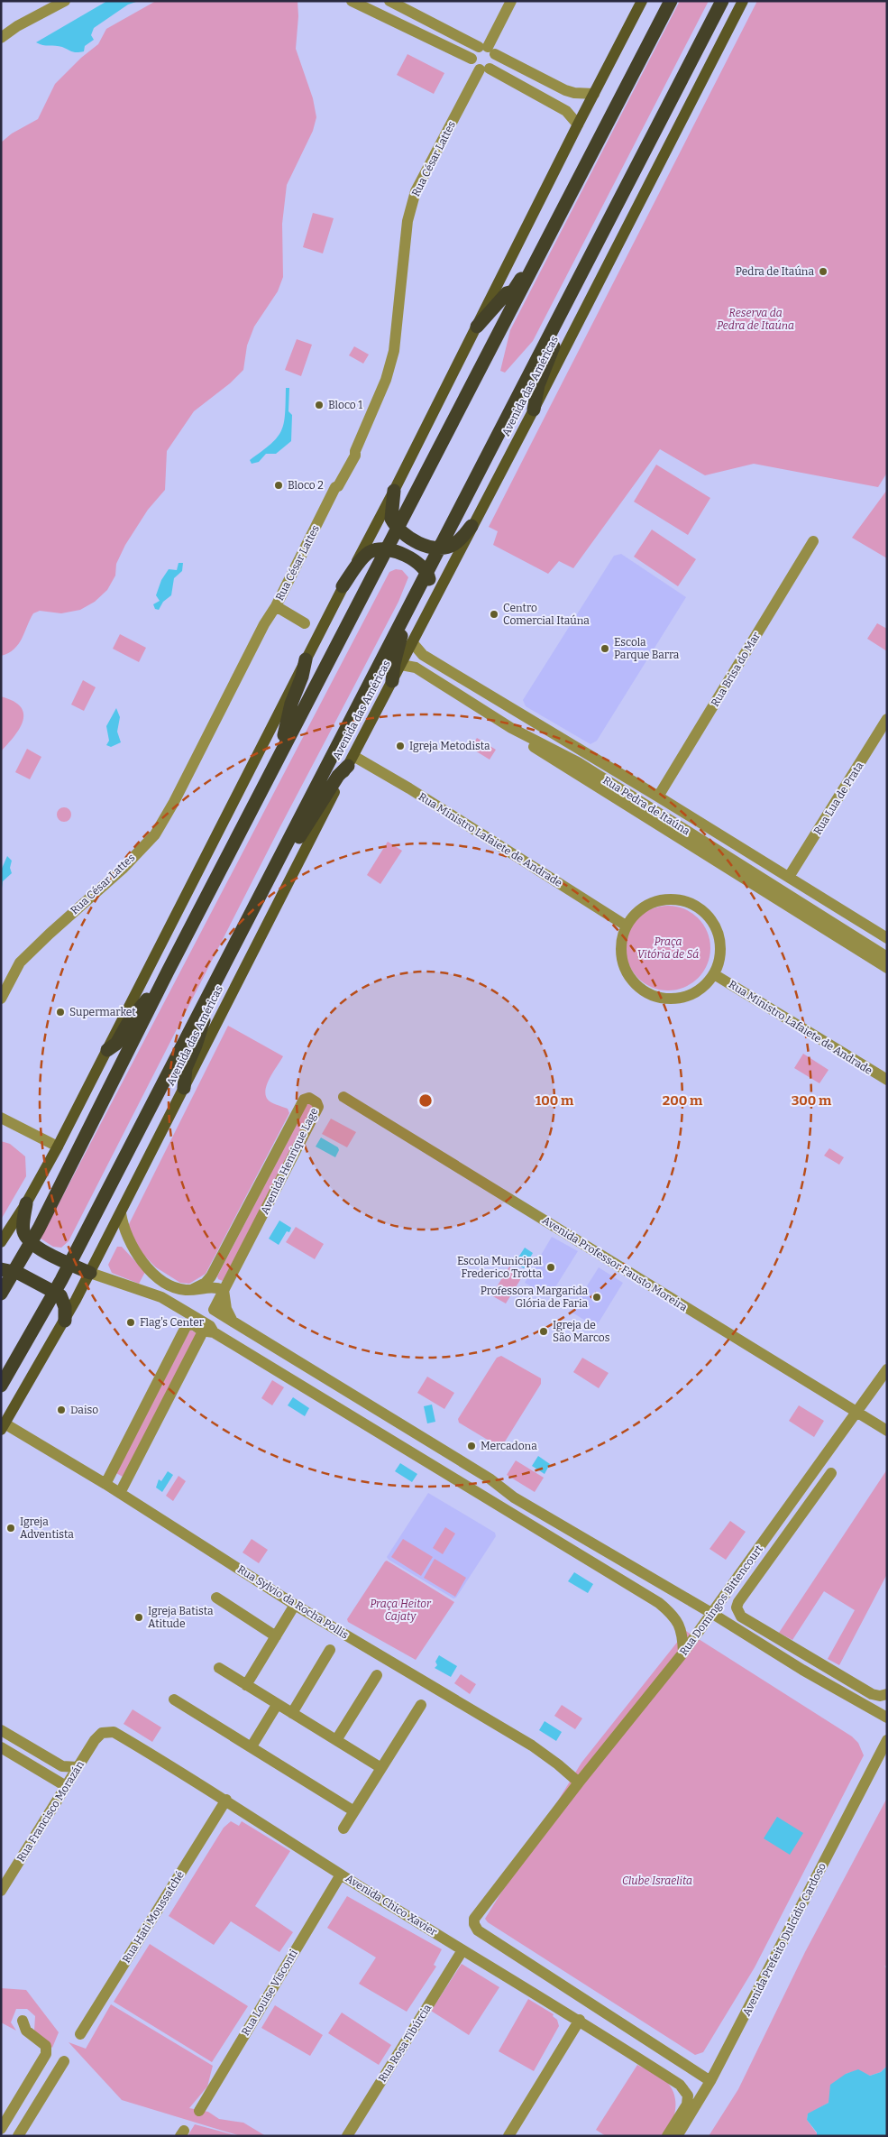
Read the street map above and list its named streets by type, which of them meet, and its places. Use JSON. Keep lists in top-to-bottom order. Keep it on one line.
{"streets":{"highway":["Avenida das Américas"],"street":["Rua César Lattes","Rua Brisa do Mar","Rua Lua de Prata","Rua Pedra de Itaúna","Rua Ministro Lafaiete de Andrade","Avenida Henrique Lage","Avenida Professor Fausto Moreira","Rua Domingos Bittencourt","Rua Sylvio da Rocha Pollis","Rua Francisco Morazán","Avenida Chico Xavier","Rua Hati Moussatché","Avenida Prefeito Dulcídio Cardoso","Rua Louise Visconti","Rua Rosa Tibúrcia"]},"crossings":[["Avenida das Américas","Rua Pedra de Itaúna"],["Avenida das Américas","Rua Ministro Lafaiete de Andrade"],["Avenida das Américas","Rua Sylvio da Rocha Pollis"],["Rua Brisa do Mar","Rua Pedra de Itaúna"],["Rua Lua de Prata","Rua Pedra de Itaúna"],["Avenida Professor Fausto Moreira","Rua Domingos Bittencourt"],["Rua Domingos Bittencourt","Rua Sylvio da Rocha Pollis"],["Rua Francisco Morazán","Avenida Chico Xavier"],["Avenida Chico Xavier","Rua Hati Moussatché"],["Avenida Chico Xavier","Rua Louise Visconti"],["Avenida Chico Xavier","Rua Rosa Tibúrcia"]],"parks":["Reserva da Pedra de Itaúna","Praça Vitória de Sá","Praça Heitor Cajaty","Clube Israelita"],"places":["Pedra de Itaúna","Bloco 1","Bloco 2","Centro Comercial Itaúna","Escola Parque Barra","Igreja Metodista","Supermarket","Escola Municipal Frederico Trotta","Professora Margarida Glória de Faria","Flag's Center","Igreja de São Marcos","Daiso","Mercadona","Igreja Adventista","Igreja Batista Atitude"],"rings":["100 m","200 m","300 m"]}
